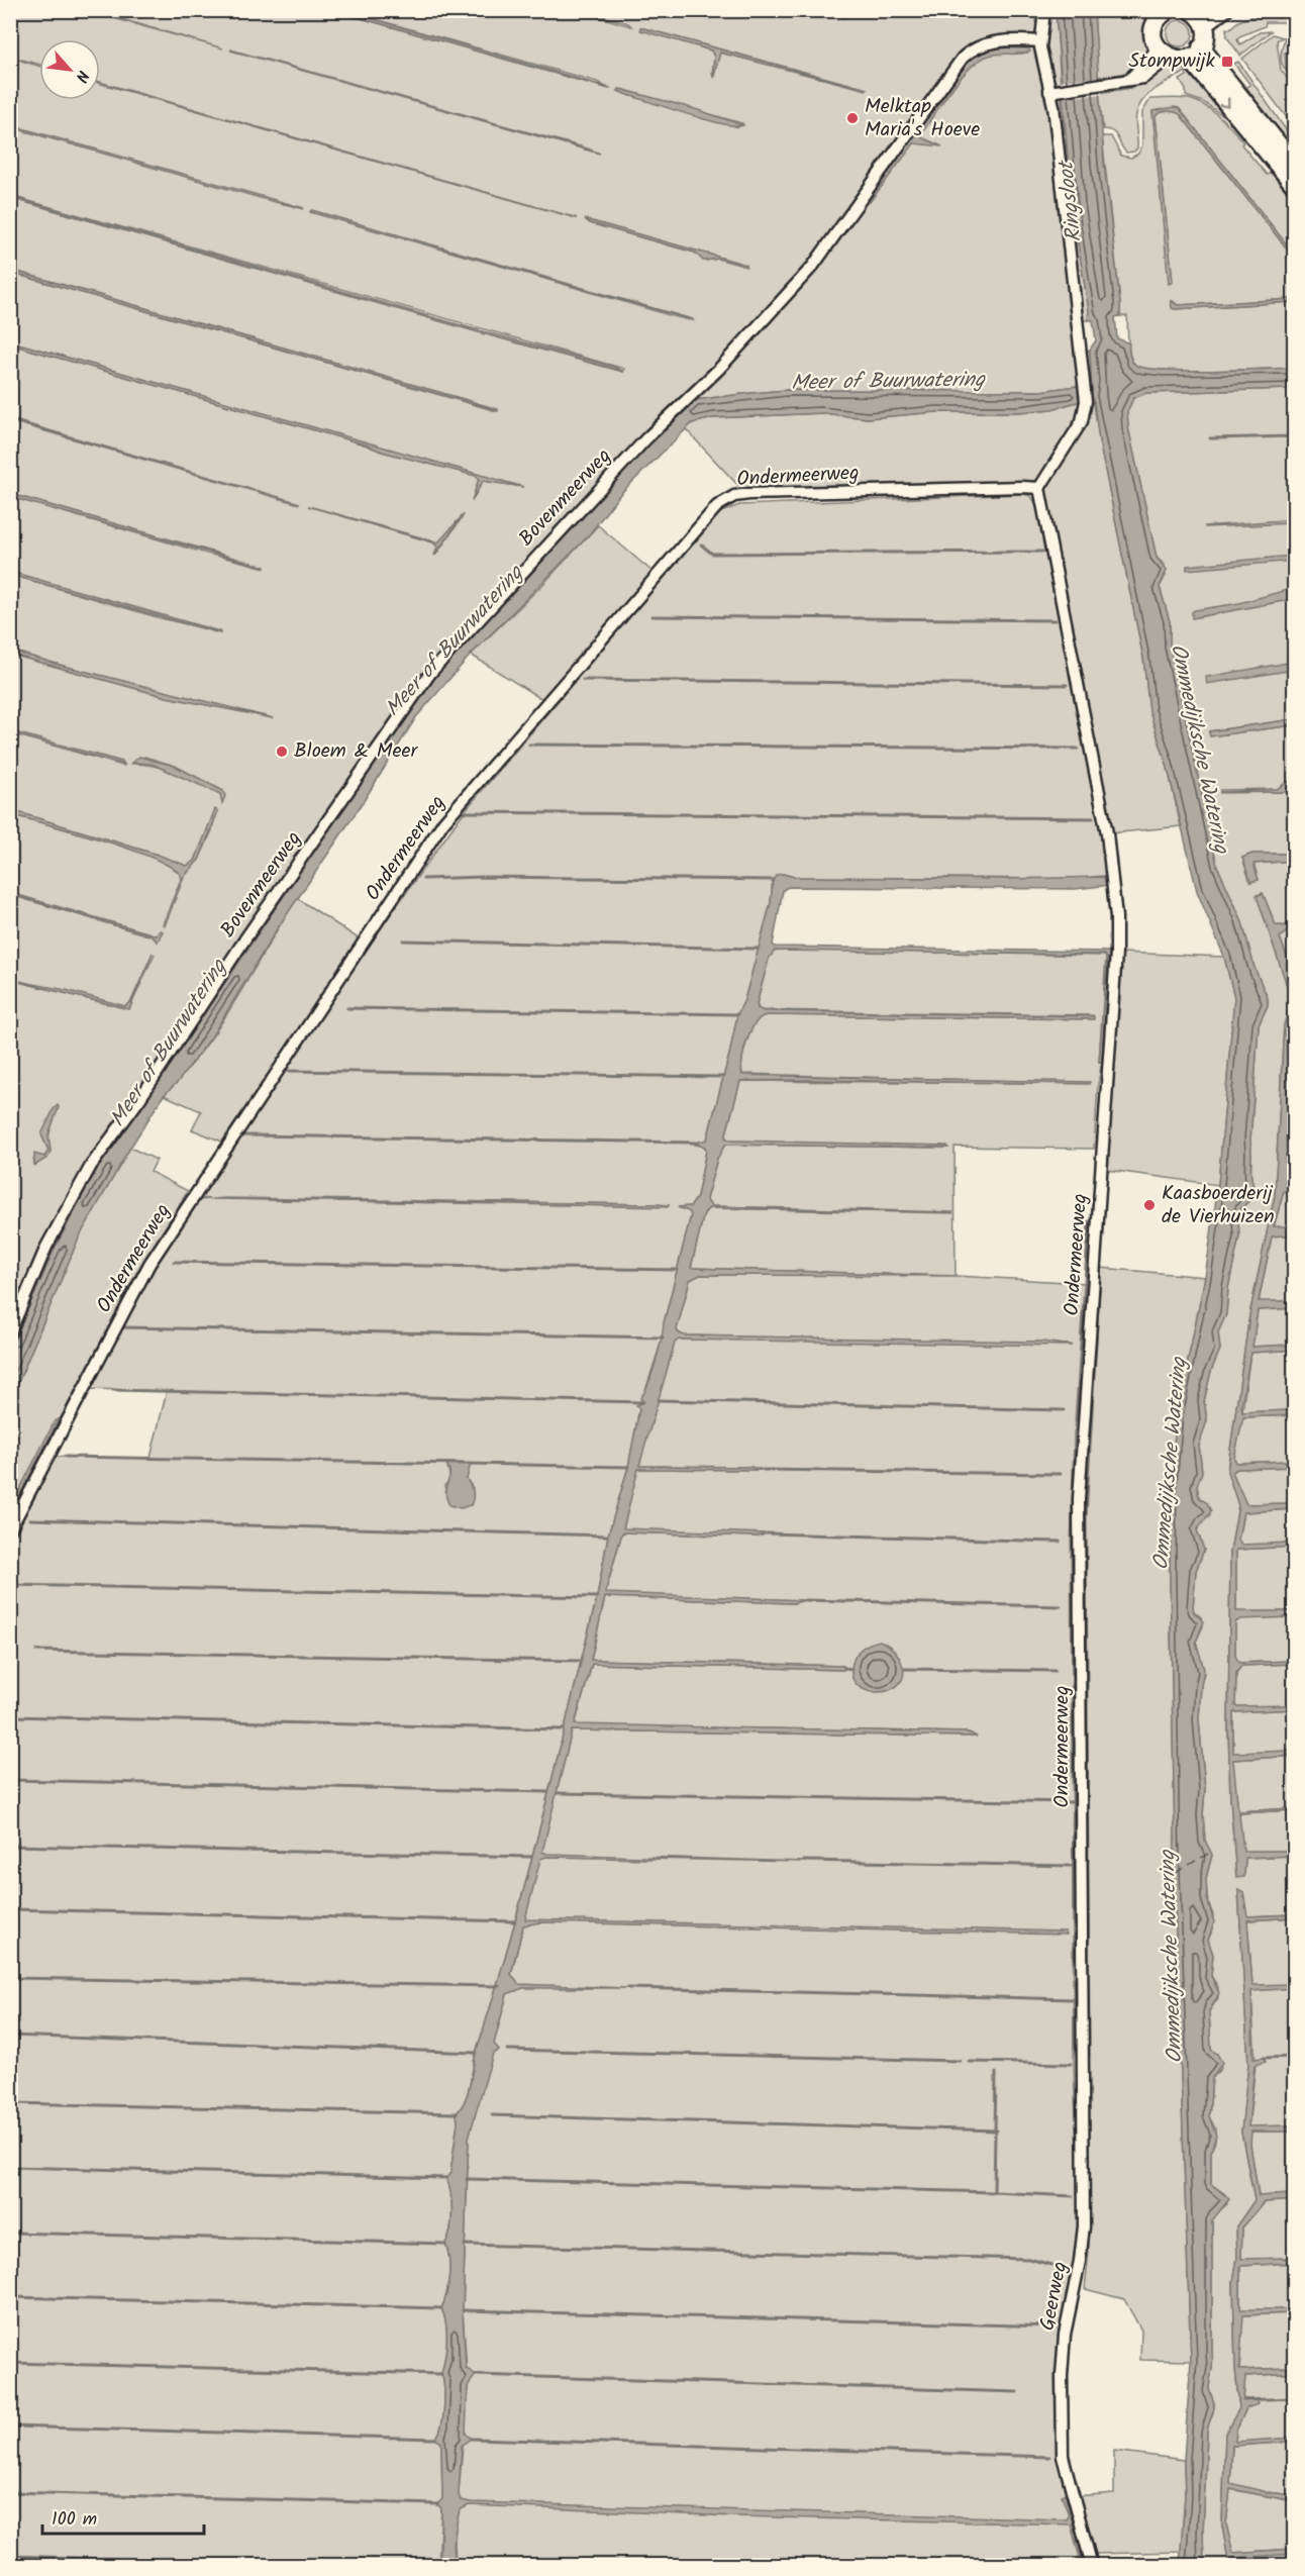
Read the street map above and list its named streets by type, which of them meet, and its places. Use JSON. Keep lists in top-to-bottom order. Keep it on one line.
{"streets":{"street":["Ondermeerweg","Bovenmeerweg","Geerweg"]},"crossings":[["Ondermeerweg","Geerweg"]],"water":["Ringsloot","Meer of Buurwatering","Ommedijksche Watering"],"places":{"transit":["Stompwijk"],"other":["Melktap Maria's Hoeve","Bloem & Meer","Kaasboerderij de Vierhuizen"]},"scale_bar":"100 m","north":"bottom right"}
